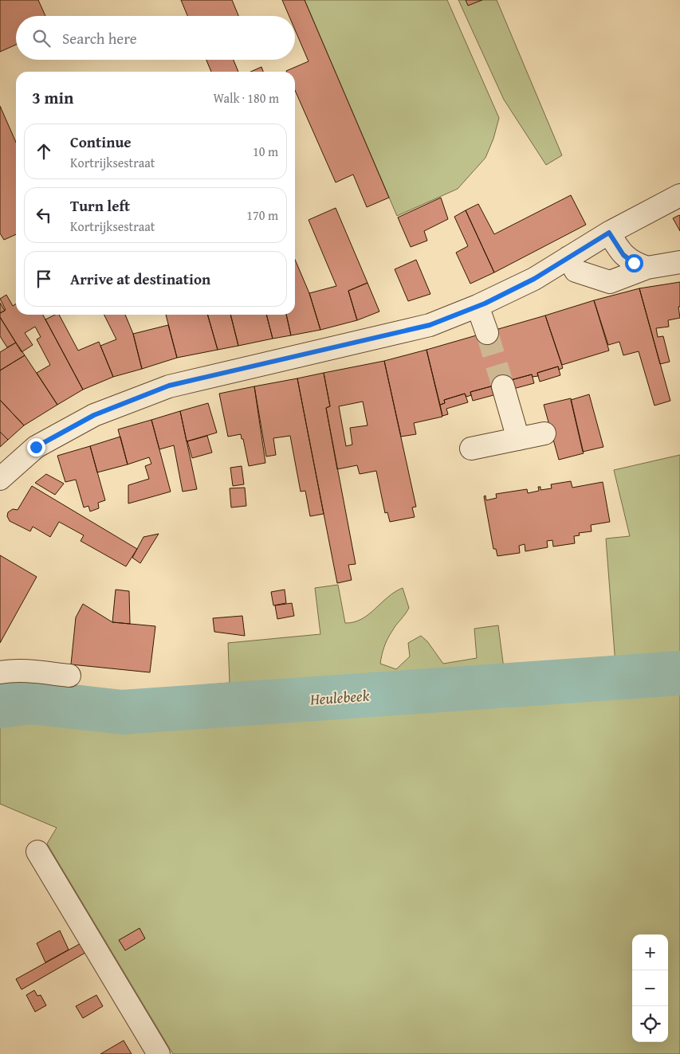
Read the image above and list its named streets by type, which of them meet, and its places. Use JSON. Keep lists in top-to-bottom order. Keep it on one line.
{"water":["Heulebeek"],"page":{"search":"Search here","heading":["3 min","Walk · 180 m"],"list":[["Continue","Kortrijksestraat","10 m"],["Turn left","Kortrijksestraat","170 m"],"Arrive at destination"],"map_buttons":["+","−"]}}
